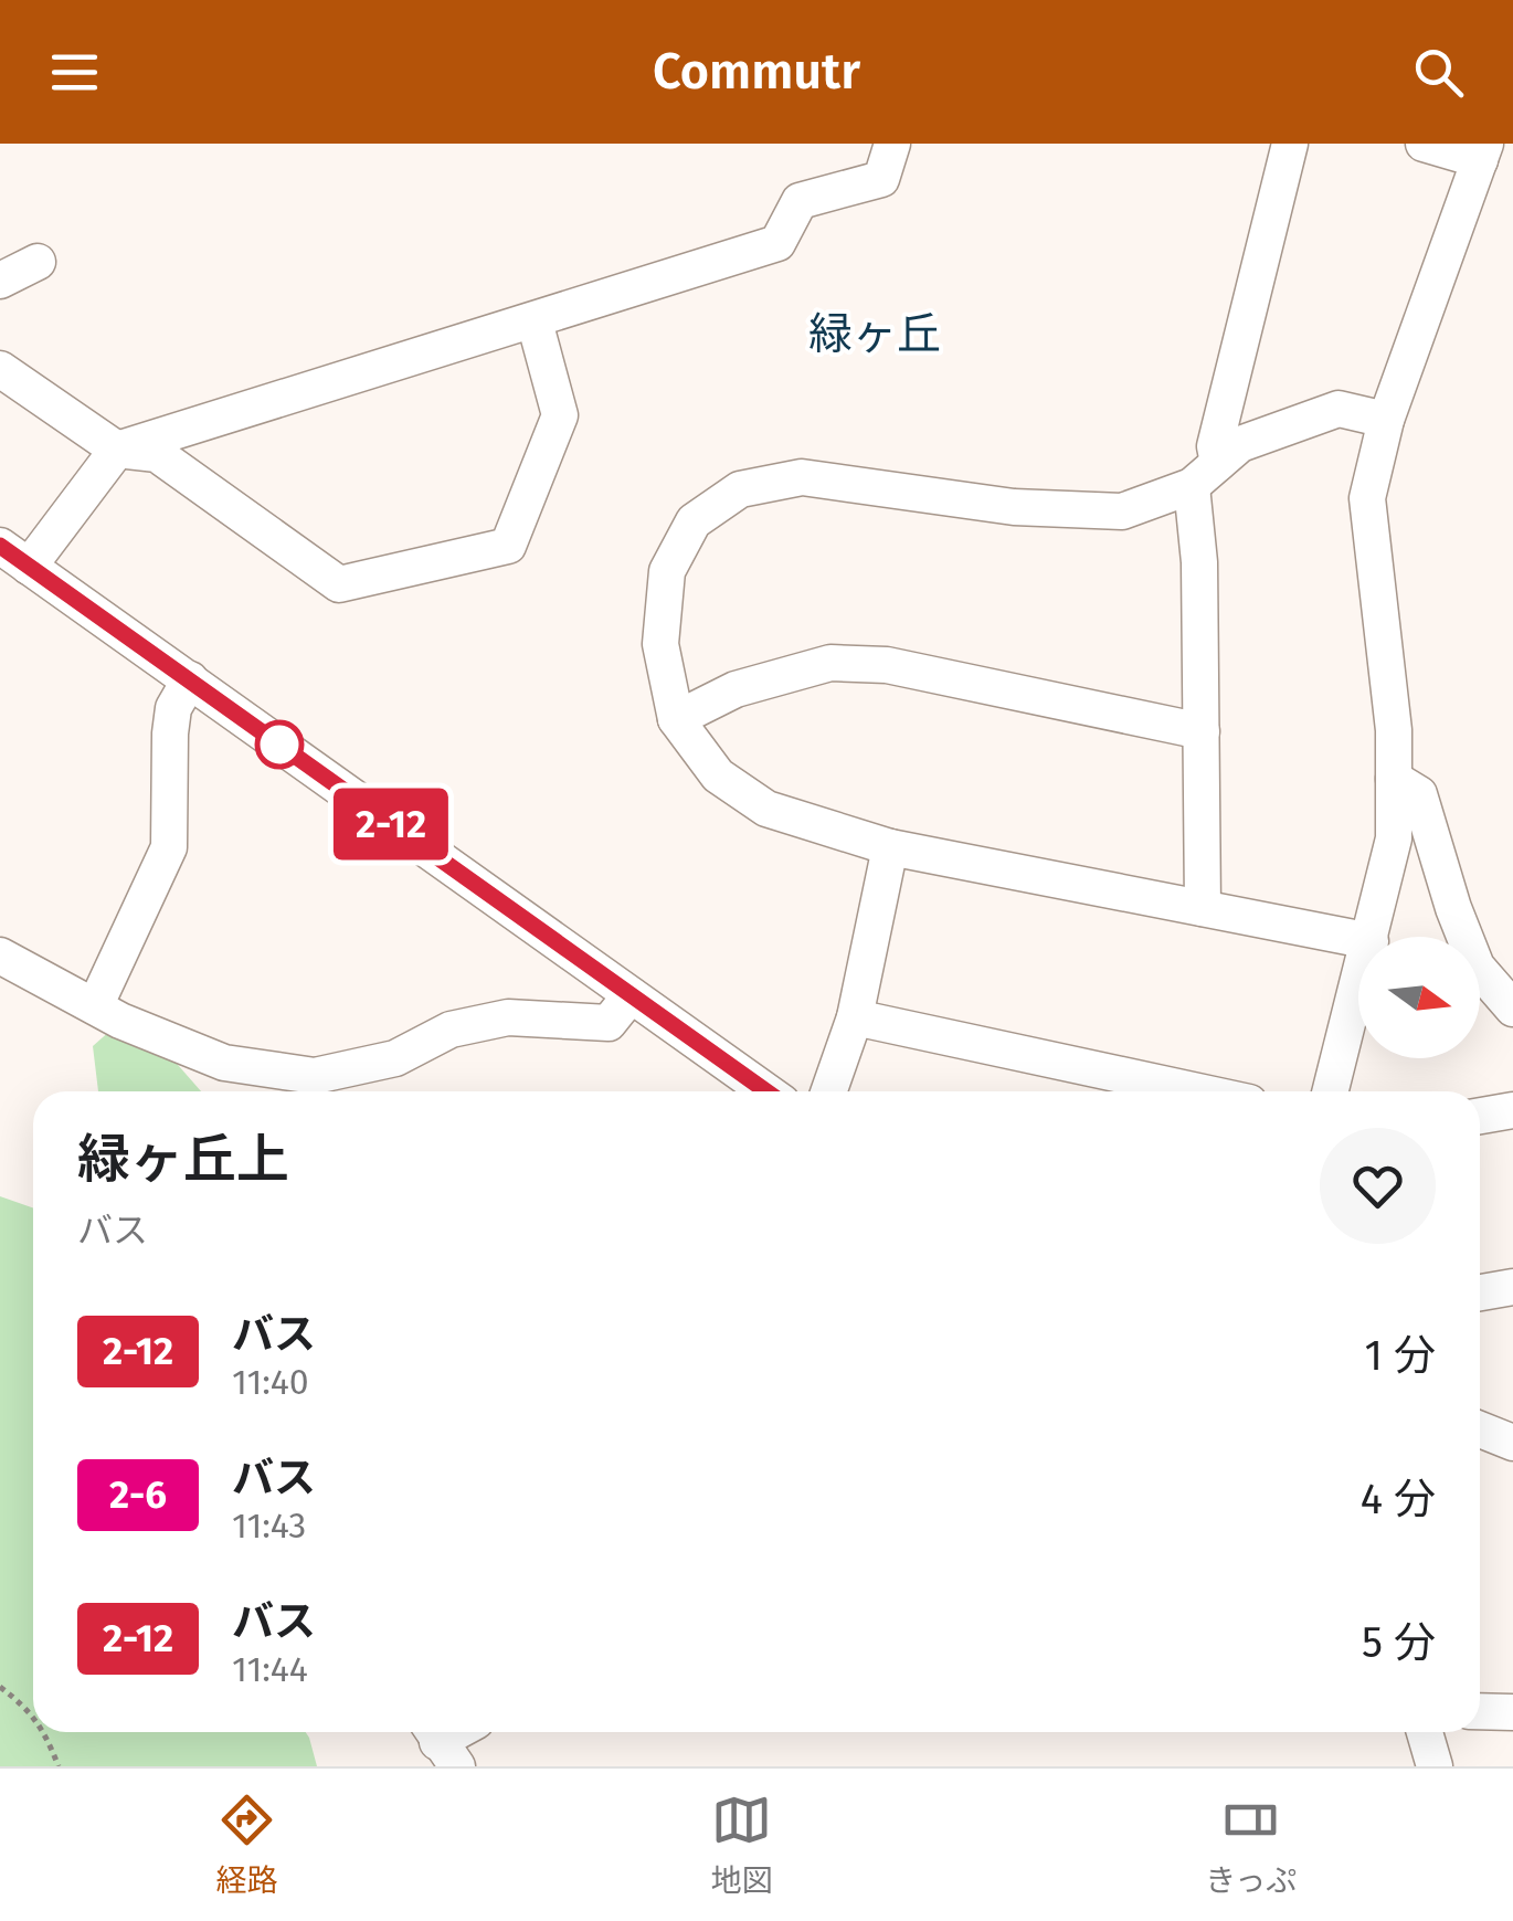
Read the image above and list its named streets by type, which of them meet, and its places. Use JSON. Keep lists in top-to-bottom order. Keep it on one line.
{"districts":["緑ヶ丘"],"lines":["bus line 2-12"],"north":"right","page":{"header":"Commutr","on_map":"2-12","heading":["緑ヶ丘上","バス"],"list":[{"mark":"2-12","name":"バス","note":"11:40","value":"1 分"},{"mark":"2-6","name":"バス","note":"11:43","value":"4 分"},{"mark":"2-12","name":"バス","note":"11:44","value":"5 分"}],"tabs":["経路","地図","きっぷ"]}}
